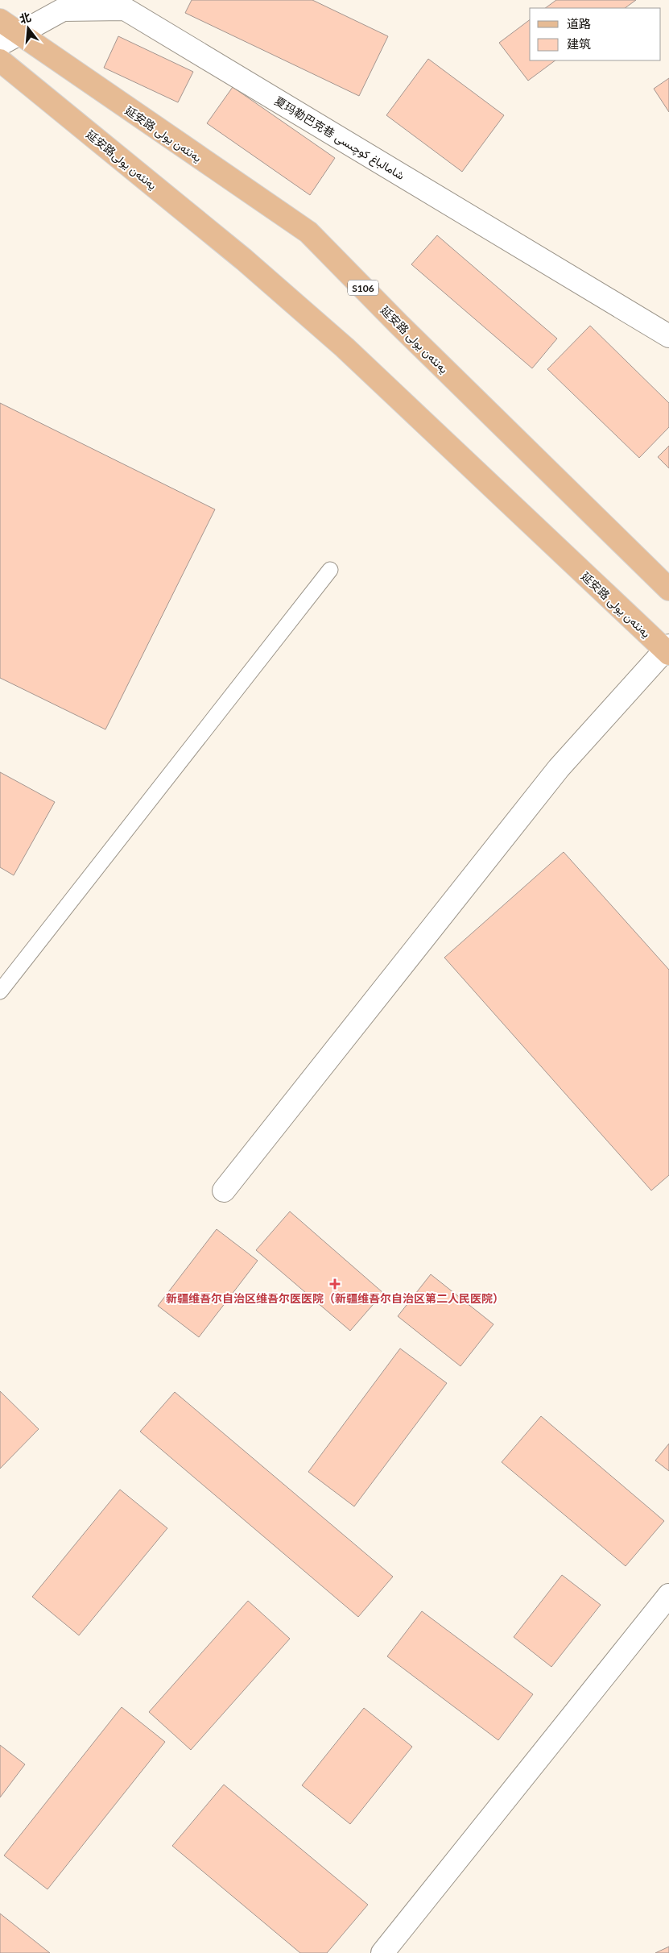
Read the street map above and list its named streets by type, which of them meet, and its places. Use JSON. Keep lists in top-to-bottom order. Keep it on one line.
{"streets":{"main road":["延安路 يەنئەن يولى","延安路يەنئەن يولى","S106"],"street":["夏玛勒巴克巷 شامالباغ كوچىسى"]},"crossings":[["延安路 يەنئەن يولى","夏玛勒巴克巷 شامالباغ كوچىسى"],["延安路 يەنئەن يولى","延安路يەنئەن يولى"]],"places":{"health":["新疆维吾尔自治区维吾尔医医院（新疆维吾尔自治区第二人民医院）"]},"legend":["道路","建筑"],"north":"top"}
